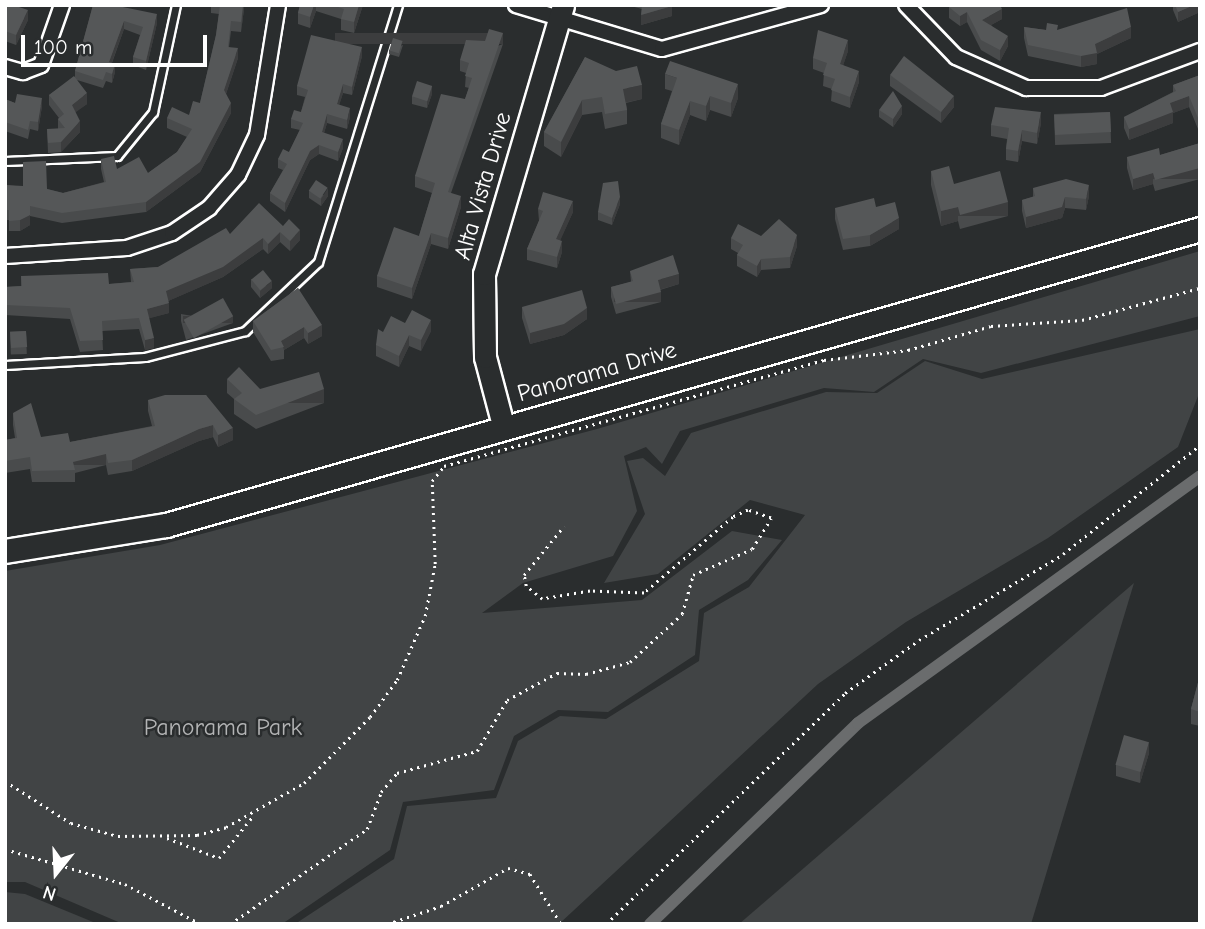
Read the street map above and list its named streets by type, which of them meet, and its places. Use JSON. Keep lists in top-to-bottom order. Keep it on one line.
{"streets":{"main road":["Panorama Drive"],"street":["Alta Vista Drive"]},"crossings":[["Alta Vista Drive","Panorama Drive"]],"parks":["Panorama Park"],"scale_bar":"100 m","north":"bottom"}
